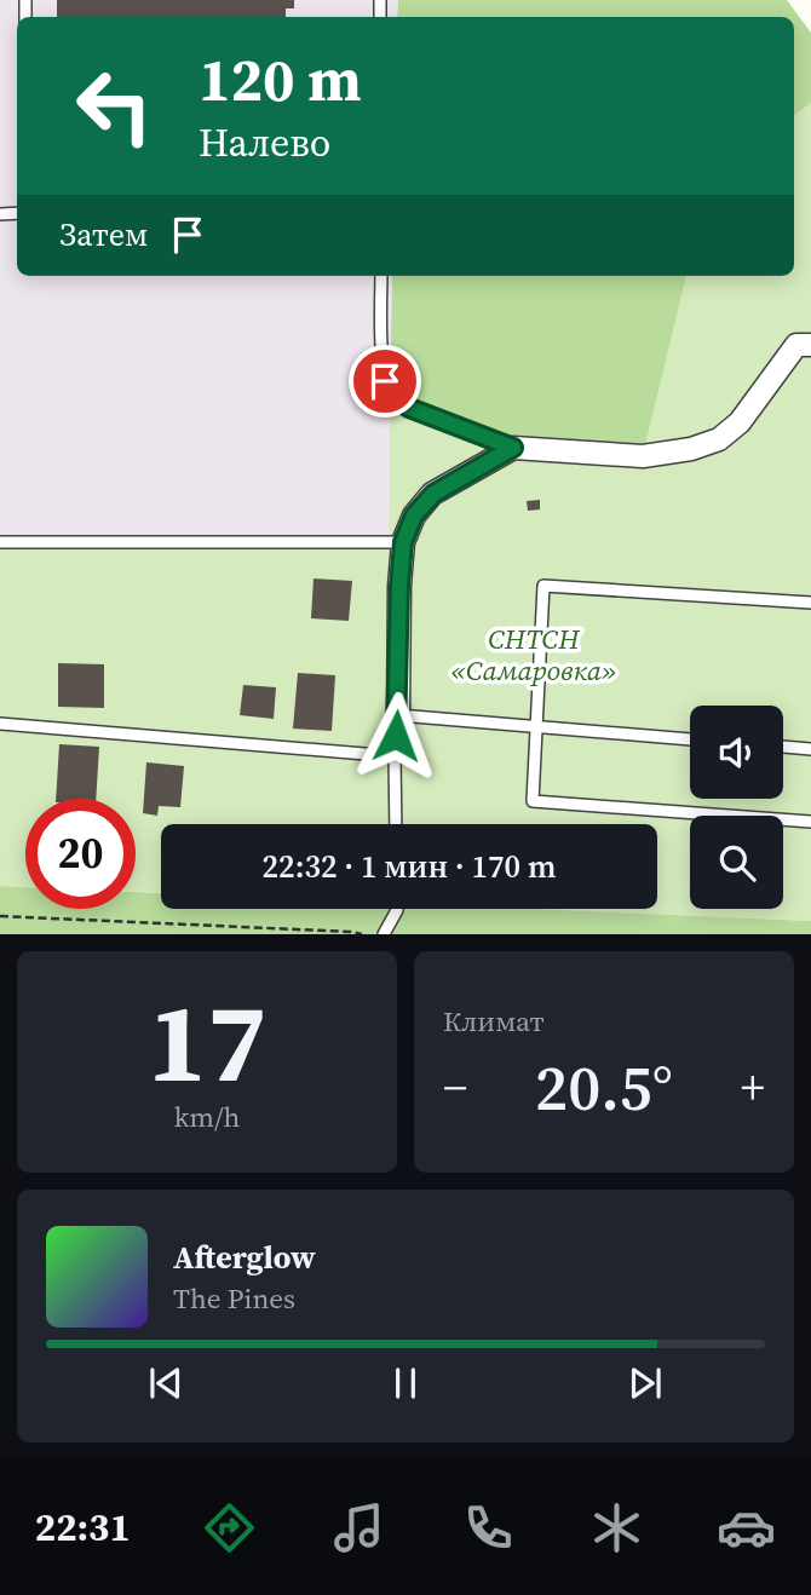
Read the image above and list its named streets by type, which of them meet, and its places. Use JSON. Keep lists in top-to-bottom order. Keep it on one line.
{"parks":["СНТСН «Самаровка»"],"page":{"turn":["120 m","Налево"],"then":"Затем","limit":"20","trip":"22:32 · 1 мин · 170 m","tile":[["17","km/h"],"Климат"],"heat":["−","20.5°","+"],"song":["Afterglow","The Pines"],"tabs":"22:31"}}
